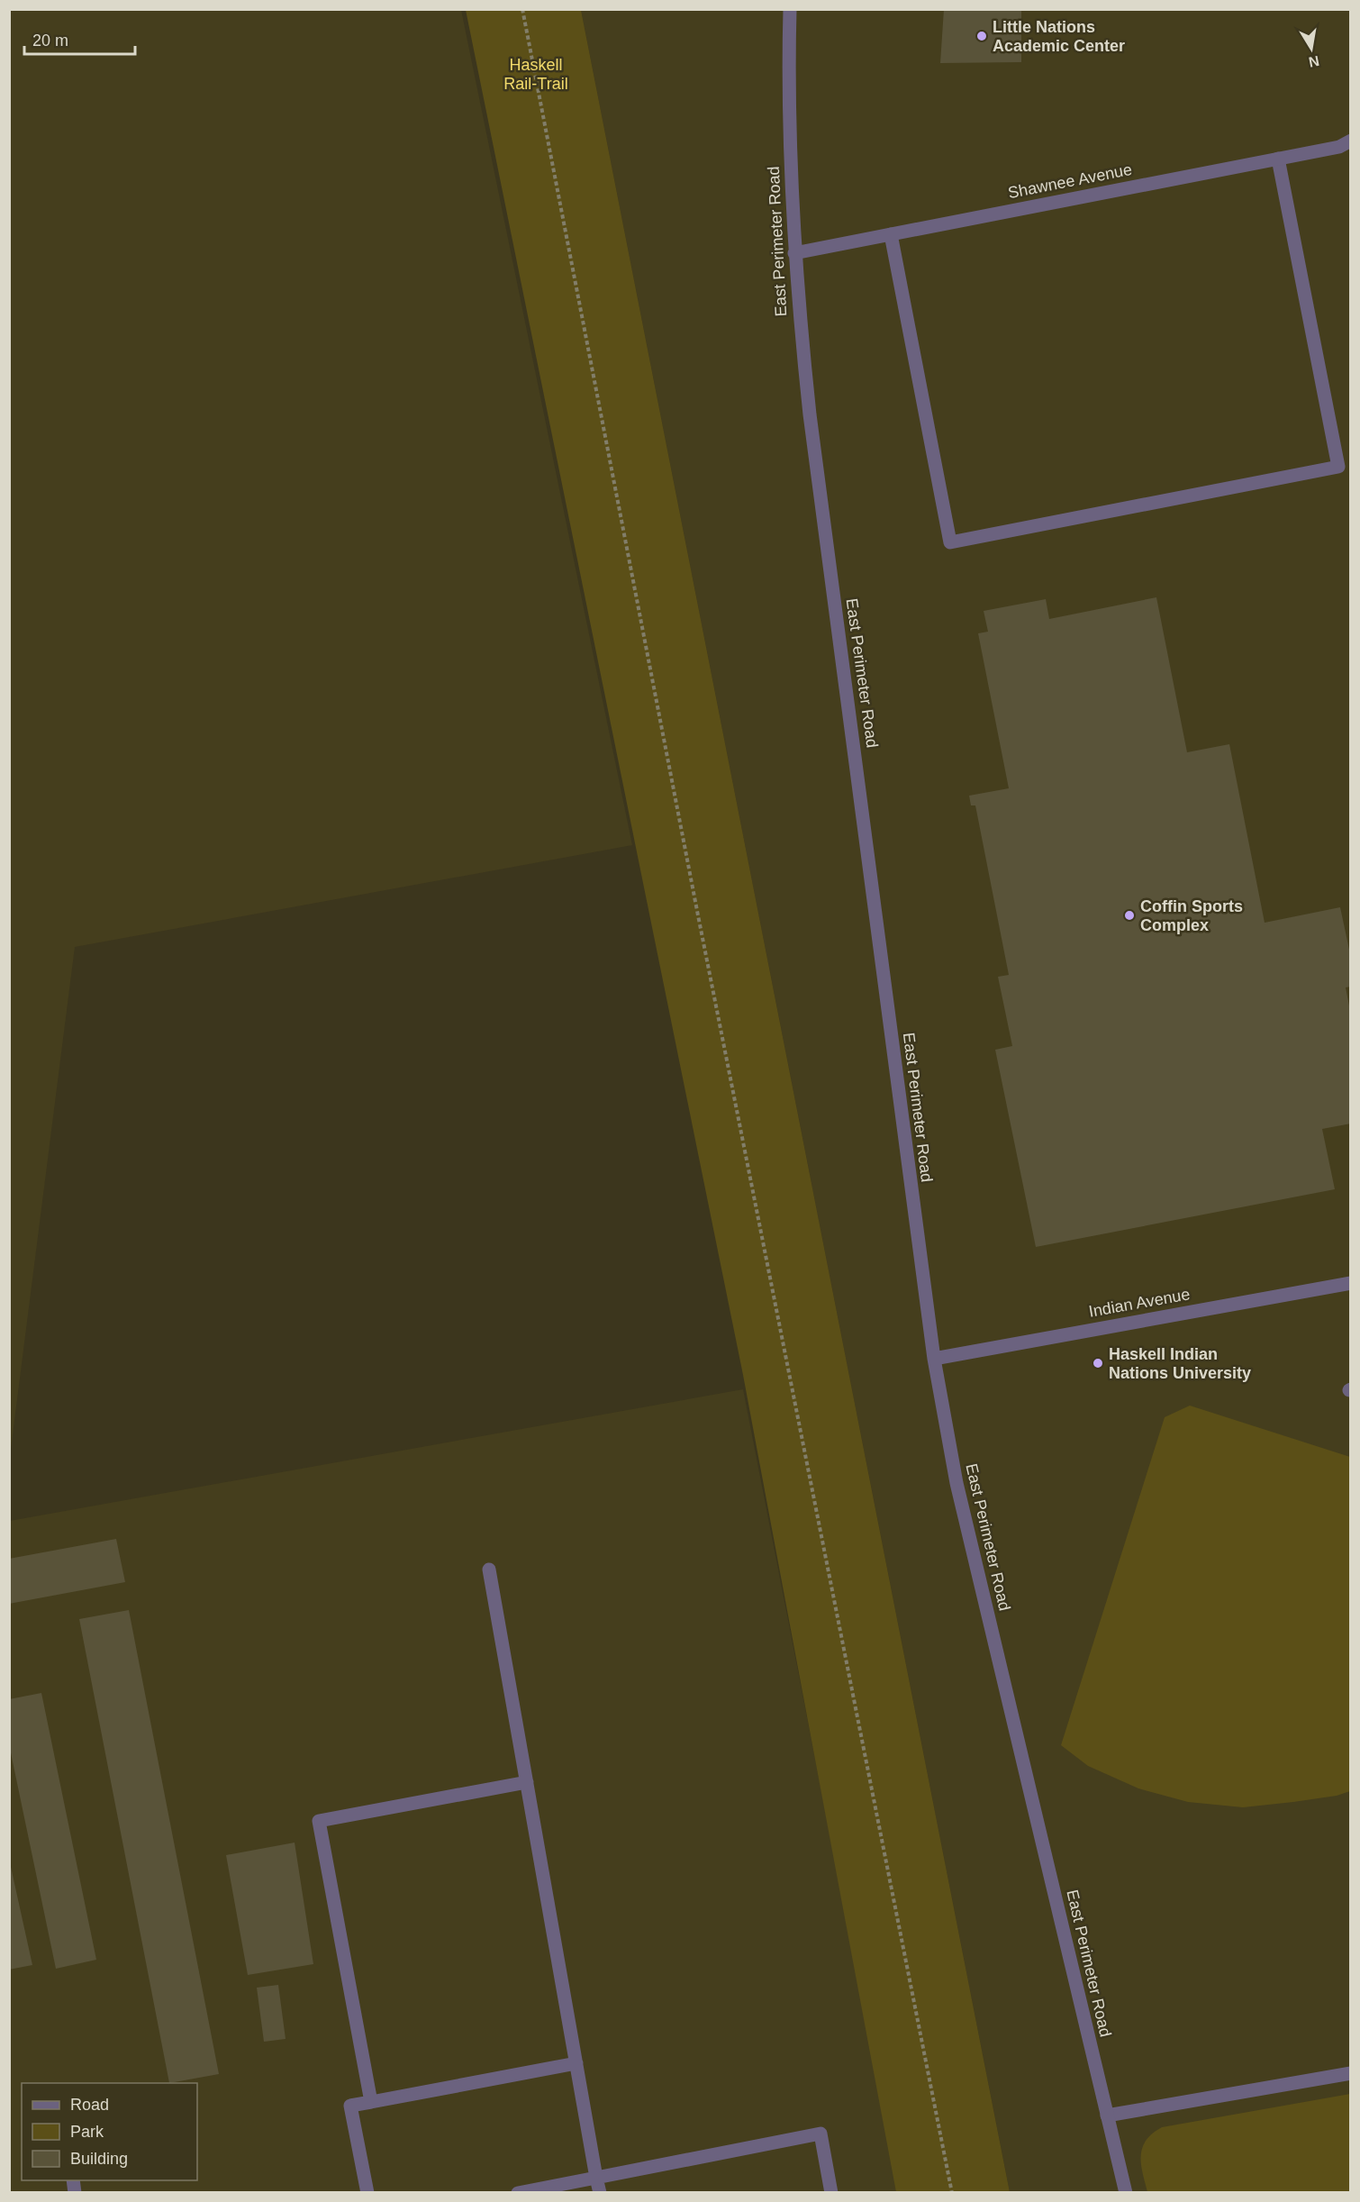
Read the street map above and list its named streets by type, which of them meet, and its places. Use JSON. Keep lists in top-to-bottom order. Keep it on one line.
{"streets":{"street":["Shawnee Avenue","East Perimeter Road","Indian Avenue"]},"crossings":[["Shawnee Avenue","East Perimeter Road"],["East Perimeter Road","Indian Avenue"]],"parks":["Haskell Rail-Trail"],"places":["Little Nations Academic Center","Coffin Sports Complex","Haskell Indian Nations University"],"legend":["Road","Park","Building"],"scale_bar":"20 m","north":"bottom"}
